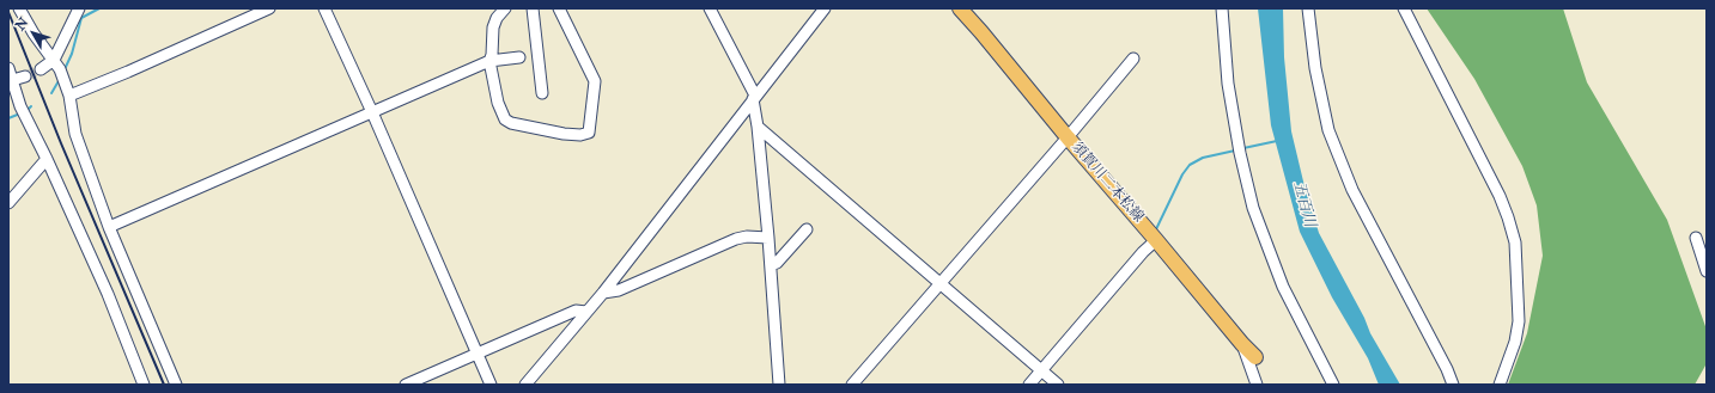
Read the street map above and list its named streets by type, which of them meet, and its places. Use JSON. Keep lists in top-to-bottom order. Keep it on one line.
{"streets":{"main road":["須賀川二本松線"]},"water":["五百川"],"north":"top left"}
